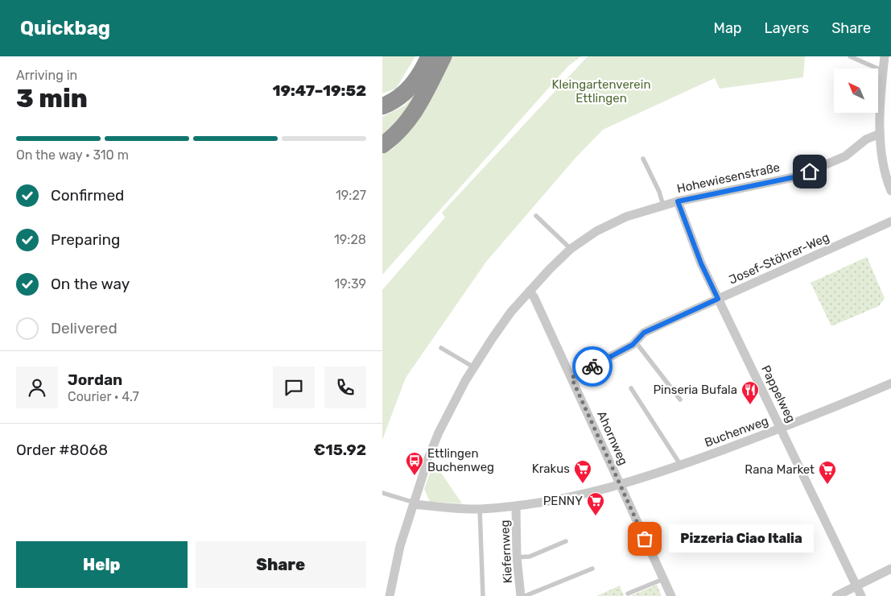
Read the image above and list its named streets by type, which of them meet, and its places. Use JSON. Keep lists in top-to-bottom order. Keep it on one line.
{"streets":{"street":["Hohewiesenstraße","Josef-Stöhrer-Weg","Pappelweg","Buchenweg","Ahornweg","Kiefernweg"]},"crossings":[["Hohewiesenstraße","Pappelweg"],["Hohewiesenstraße","Buchenweg"],["Hohewiesenstraße","Ahornweg"],["Josef-Stöhrer-Weg","Pappelweg"],["Josef-Stöhrer-Weg","Ahornweg"],["Pappelweg","Buchenweg"],["Buchenweg","Ahornweg"],["Buchenweg","Kiefernweg"]],"parks":["Kleingartenverein Ettlingen"],"places":{"restaurant":["Pinseria Bufala"],"bus stop":["Ettlingen Buchenweg"],"supermarket":["Krakus","Rana Market","PENNY"],"other":["Pizzeria Ciao Italia"]},"north":"top left","page":{"header":"Quickbag","nav":["Map","Layers","Share"],"heading":["3 min","Arriving in","19:47–19:52"],"panel":["Jordan","Courier · 4.7","Order #8068","€15.92"],"bar":"On the way · 310 m","list":[["Confirmed","19:27"],["Preparing","19:28"],["On the way","19:39"],"Delivered"],"bubble":"Pizzeria Ciao Italia","buttons":["Help","Share"]}}
